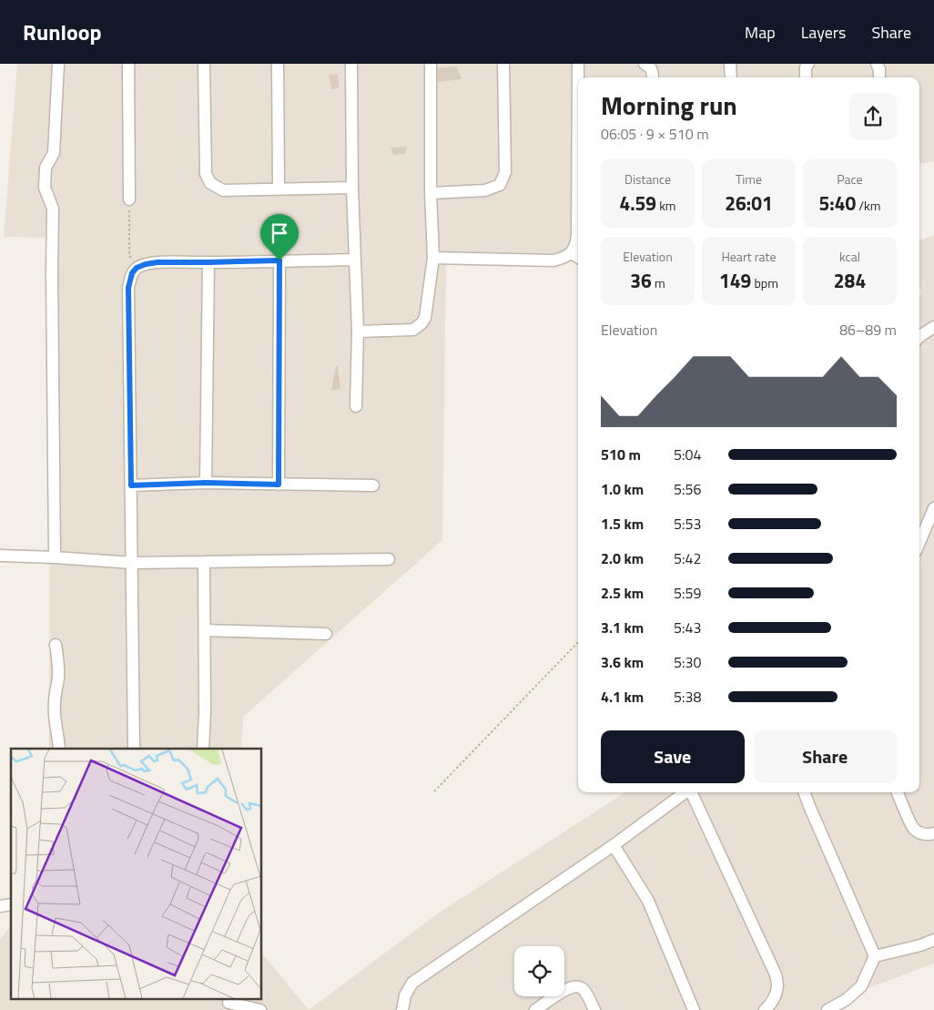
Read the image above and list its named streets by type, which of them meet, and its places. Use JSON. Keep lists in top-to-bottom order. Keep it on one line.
{"page":{"header":"Runloop","nav":["Map","Layers","Share"],"heading":["Morning run","06:05 · 9 × 510 m"],"stats":[["Distance","4.59 km"],["Time","26:01"],["Pace","5:40 /km"],["Elevation","36 m"],["Heart rate","149 bpm"],["kcal","284"]],"chart":["Elevation","86–89 m"],"list":[{"name":"510 m","note":"5:04"},{"name":"1.0 km","note":"5:56"},{"name":"1.5 km","note":"5:53"},{"name":"2.0 km","note":"5:42"},{"name":"2.5 km","note":"5:59"},{"name":"3.1 km","note":"5:43"},{"name":"3.6 km","note":"5:30"},{"name":"4.1 km","note":"5:38"}],"buttons":["Save","Share"]}}
